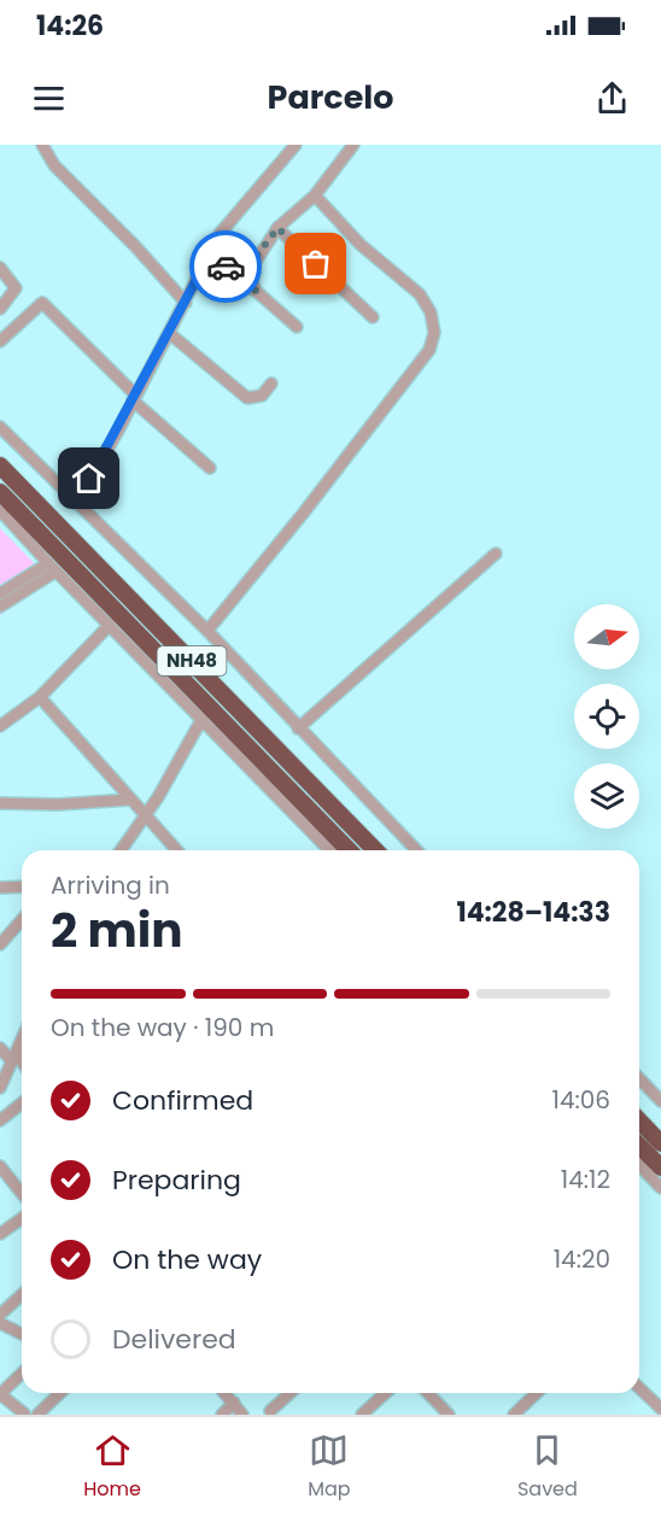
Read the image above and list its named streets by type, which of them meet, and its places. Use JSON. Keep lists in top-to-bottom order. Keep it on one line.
{"streets":{"highway":["NH48"]},"north":"right","page":{"status":"14:26","header":"Parcelo","heading":["2 min","Arriving in","14:28–14:33"],"bar":"On the way · 190 m","list":[["Confirmed","14:06"],["Preparing","14:12"],["On the way","14:20"],"Delivered"],"tabs":["Home","Map","Saved"]}}
